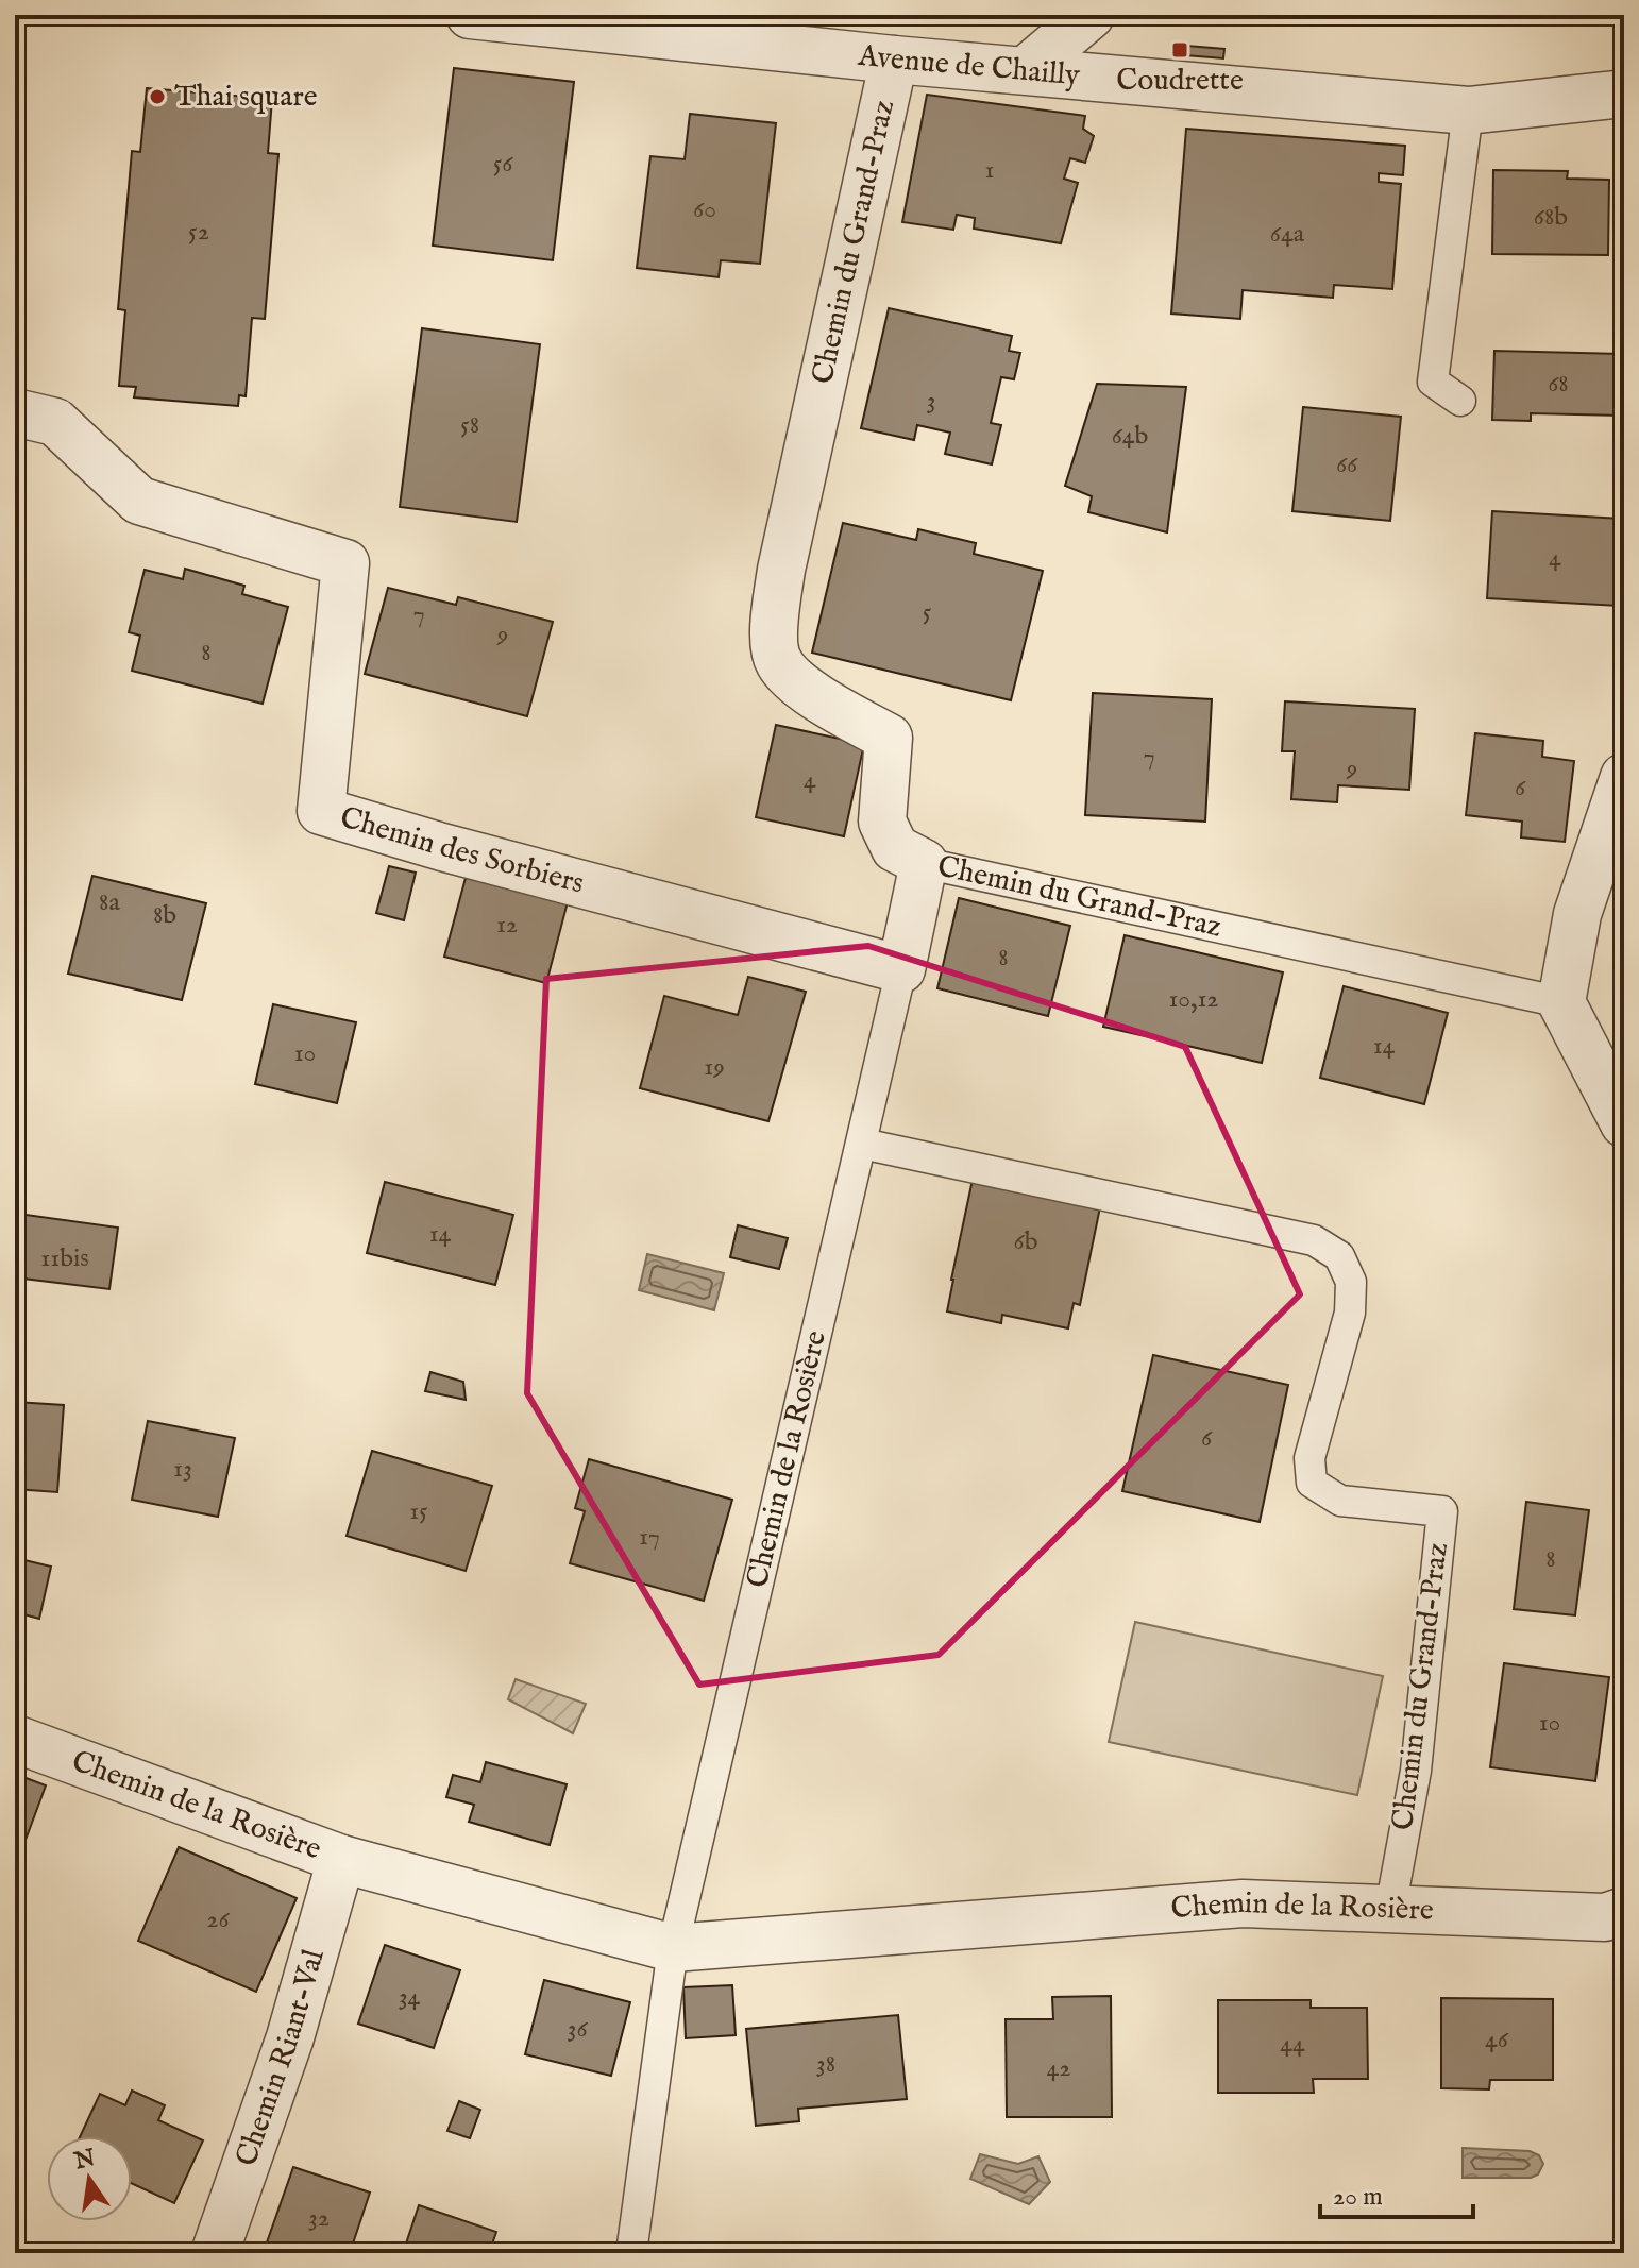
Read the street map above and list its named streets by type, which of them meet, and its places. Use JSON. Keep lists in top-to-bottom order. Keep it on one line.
{"streets":{"street":["Avenue de Chailly","Chemin du Grand-Praz","Chemin des Sorbiers","Chemin de la Rosière","Chemin Riant-Val"]},"crossings":[["Avenue de Chailly","Chemin du Grand-Praz"],["Chemin du Grand-Praz","Chemin de la Rosière"],["Chemin des Sorbiers","Chemin de la Rosière"],["Chemin de la Rosière","Chemin Riant-Val"]],"places":{"transit":["Coudrette"],"other":["Thai square"]},"house_numbers":["56","1","60","68b","52","64a","68","3","58","64b","66","4","5","7","9","8","7","9","4","6","8a","8b","12","8","10,12","14","10","19","14","6b","11bis","6","13","15","17","8","10","26","34","36","46","44","38","42","32"],"scale_bar":"20 m","north":"top"}
